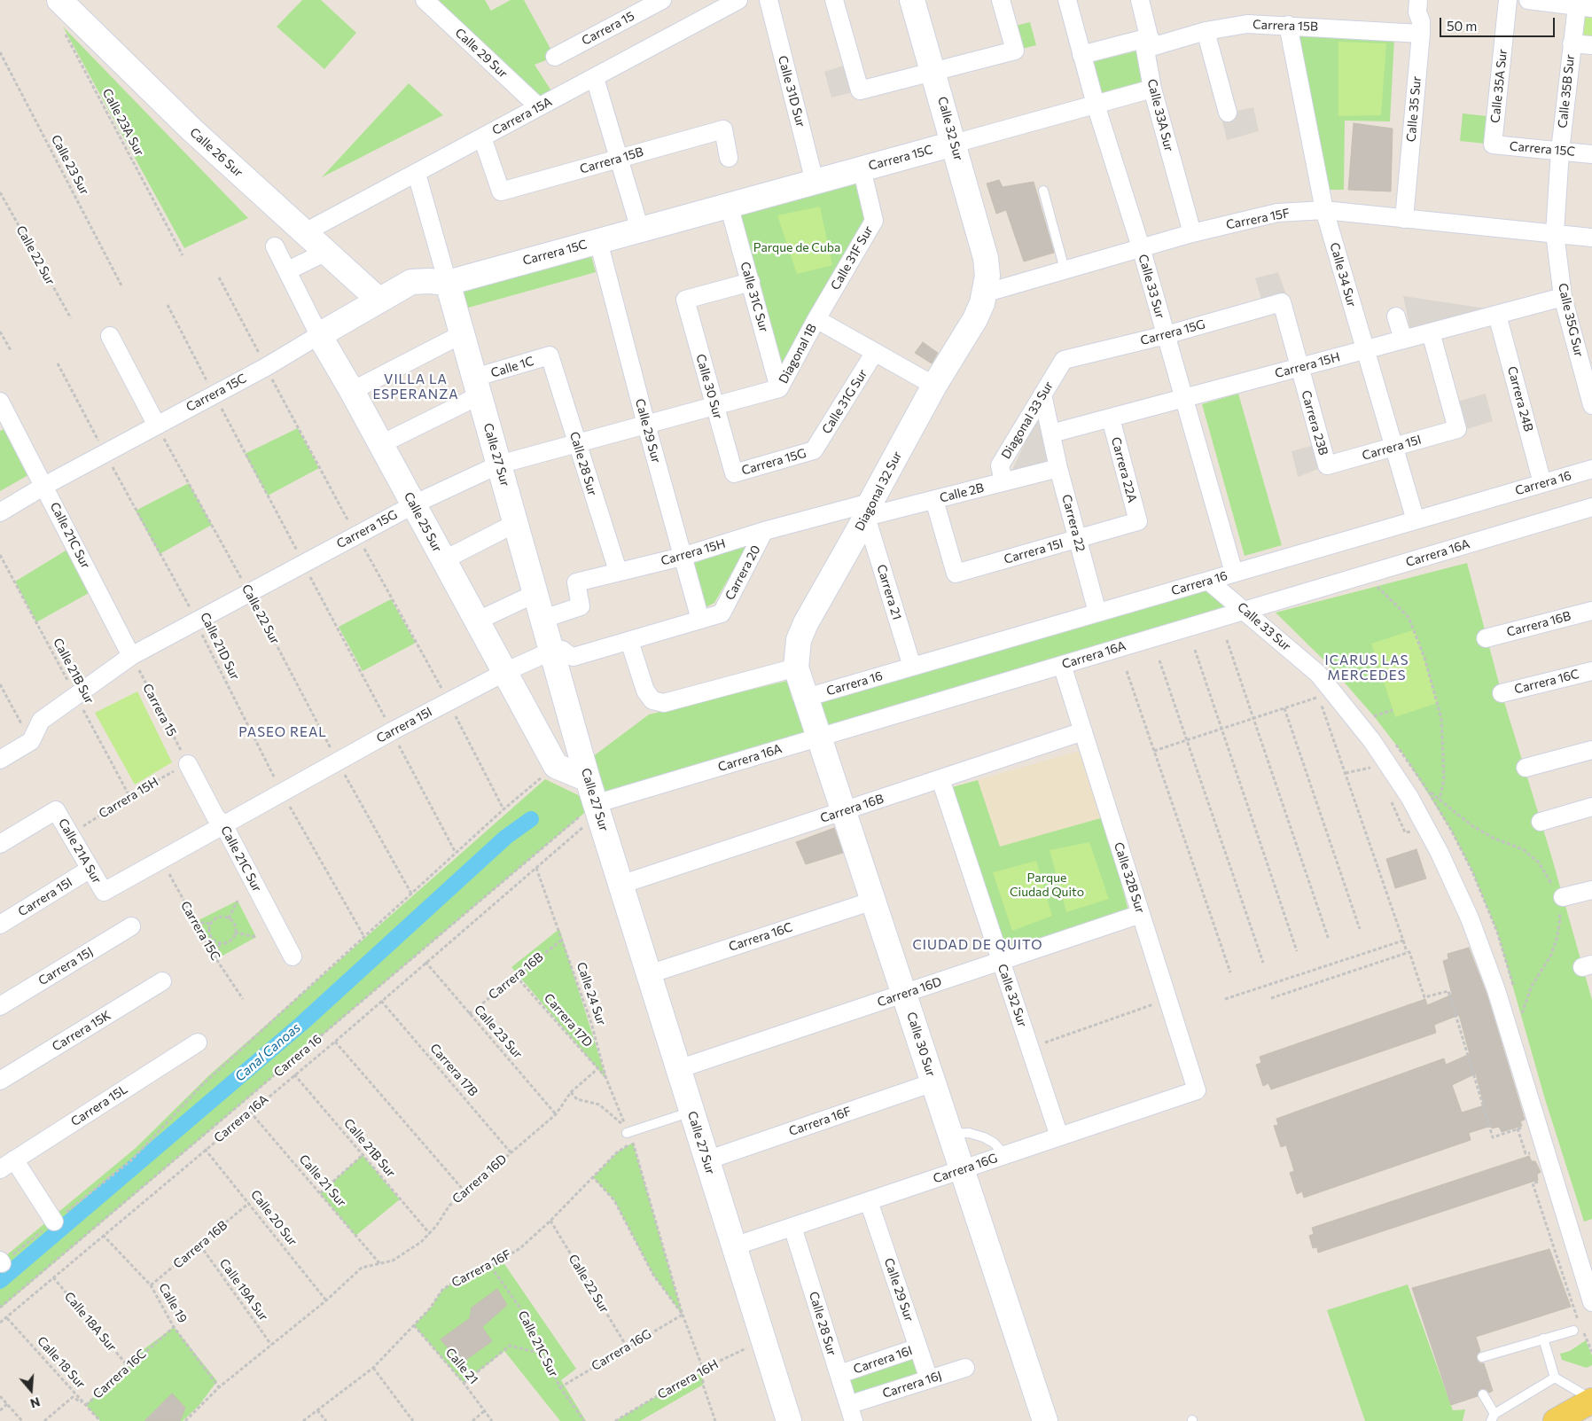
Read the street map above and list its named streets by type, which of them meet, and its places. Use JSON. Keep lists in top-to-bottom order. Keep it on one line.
{"streets":{"street":["Carrera 15B","Carrera 15","Calle 29 Sur","Calle 35A Sur","Calle 31D Sur","Calle 35B Sur","Calle 35 Sur","Calle 33A Sur","Carrera 15A","Calle 32 Sur","Carrera 15C","Calle 26 Sur","Carrera 15F","Calle 31F Sur","Calle 34 Sur","Calle 33 Sur","Calle 31C Sur","Calle 35G Sur","Carrera 15G","Diagonal 1B","Carrera 15H","Calle 1C","Calle 30 Sur","Carrera 24B","Calle 31G Sur","Diagonal 33 Sur","Carrera 23B","Carrera 15I","Calle 27 Sur","Calle 28 Sur","Carrera 22A","Carrera 16","Diagonal 32 Sur","Calle 2B","Calle 25 Sur","Carrera 22","Calle 21C Sur","Carrera 16A","Carrera 20","Carrera 21","Carrera 16B","Carrera 16C","Calle 21A Sur","Calle 32B Sur","Carrera 15J","Carrera 16D","Carrera 15K","Carrera 15L","Carrera 16F","Carrera 16G","Carrera 16I","Carrera 16J"],"path":["Calle 23A Sur","Calle 23 Sur","Calle 22 Sur","Calle 21D Sur","Calle 21B Sur","Calle 24 Sur","Carrera 17D","Carrera 17B","Calle 21 Sur","Calle 20 Sur","Calle 19A Sur","Calle 19","Calle 18A Sur","Calle 18 Sur","Calle 21","Carrera 16H"]},"crossings":[["Carrera 15B","Calle 35 Sur"],["Carrera 15B","Calle 33A Sur"],["Carrera 15B","Carrera 15A"],["Carrera 15B","Calle 34 Sur"],["Carrera 15B","Calle 33 Sur"],["Carrera 15","Carrera 15G"],["Carrera 15","Carrera 15H"],["Carrera 15","Calle 21C Sur"],["Calle 29 Sur","Carrera 15A"],["Calle 29 Sur","Carrera 15C"],["Calle 29 Sur","Carrera 15G"],["Calle 29 Sur","Carrera 15H"],["Calle 29 Sur","Carrera 20"],["Calle 29 Sur","Carrera 16G"],["Calle 29 Sur","Carrera 16I"],["Calle 29 Sur","Carrera 16J"],["Calle 35A Sur","Carrera 15C"],["Calle 31D Sur","Carrera 15C"],["Calle 35B Sur","Carrera 15C"],["Calle 35B Sur","Carrera 15F"],["Calle 35B Sur","Calle 35G Sur"],["Calle 35 Sur","Carrera 15F"],["Calle 33A Sur","Carrera 15C"],["Calle 33A Sur","Carrera 15F"],["Carrera 15A","Calle 26 Sur"],["Carrera 15A","Calle 27 Sur"],["Calle 32 Sur","Carrera 15C"],["Calle 32 Sur","Carrera 15F"],["Calle 32 Sur","Diagonal 32 Sur"],["Calle 32 Sur","Carrera 16B"],["Calle 32 Sur","Carrera 16D"],["Calle 32 Sur","Carrera 16G"],["Carrera 15C","Calle 26 Sur"],["Carrera 15C","Calle 22 Sur"],["Carrera 15C","Calle 31F Sur"],["Carrera 15C","Calle 33 Sur"],["Carrera 15C","Calle 31C Sur"],["Carrera 15C","Carrera 15I"],["Carrera 15C","Calle 27 Sur"],["Carrera 15C","Calle 25 Sur"],["Carrera 15C","Calle 21C Sur"],["Carrera 15C","Calle 21D Sur"],["Calle 23 Sur","Carrera 16A"],["Calle 23 Sur","Carrera 16B"],["Calle 23 Sur","Carrera 16D"],["Carrera 15F","Calle 34 Sur"],["Carrera 15F","Calle 33 Sur"],["Carrera 15F","Calle 35G Sur"],["Carrera 15F","Diagonal 32 Sur"],["Calle 22 Sur","Carrera 15G"],["Calle 22 Sur","Carrera 15I"],["Calle 22 Sur","Carrera 16F"],["Calle 22 Sur","Carrera 16G"],["Calle 31F Sur","Diagonal 1B"],["Calle 34 Sur","Carrera 15H"],["Calle 34 Sur","Carrera 15I"],["Calle 34 Sur","Carrera 16"],["Calle 33 Sur","Carrera 15G"],["Calle 33 Sur","Carrera 15H"],["Calle 33 Sur","Carrera 16"],["Calle 33 Sur","Carrera 16A"],["Calle 31C Sur","Carrera 15G"],["Calle 31C Sur","Diagonal 1B"],["Calle 31C Sur","Calle 30 Sur"],["Calle 35G Sur","Carrera 15H"],["Carrera 15G","Diagonal 1B"],["Carrera 15G","Calle 30 Sur"],["Carrera 15G","Calle 31G Sur"],["Carrera 15G","Diagonal 33 Sur"],["Carrera 15G","Carrera 23B"],["Carrera 15G","Calle 27 Sur"],["Carrera 15G","Calle 28 Sur"],["Carrera 15G","Calle 25 Sur"],["Carrera 15G","Calle 21C Sur"],["Carrera 15G","Calle 21D Sur"],["Carrera 15G","Calle 21B Sur"],["Carrera 15H","Carrera 24B"],["Carrera 15H","Carrera 23B"],["Carrera 15H","Carrera 15I"],["Carrera 15H","Calle 27 Sur"],["Carrera 15H","Calle 28 Sur"],["Carrera 15H","Carrera 22A"],["Carrera 15H","Diagonal 32 Sur"],["Carrera 15H","Calle 2B"],["Carrera 15H","Carrera 22"],["Carrera 15H","Calle 21C Sur"],["Carrera 15H","Carrera 20"],["Carrera 15H","Carrera 21"],["Carrera 15H","Calle 21B Sur"],["Carrera 15H","Calle 21A Sur"],["Calle 1C","Calle 27 Sur"],["Calle 1C","Calle 28 Sur"],["Calle 1C","Calle 25 Sur"],["Calle 30 Sur","Carrera 16"],["Calle 30 Sur","Diagonal 32 Sur"],["Calle 30 Sur","Carrera 16A"],["Calle 30 Sur","Carrera 16B"],["Calle 30 Sur","Carrera 16C"],["Calle 30 Sur","Carrera 16D"],["Calle 30 Sur","Carrera 16F"],["Calle 30 Sur","Carrera 16G"],["Carrera 24B","Carrera 16"],["Diagonal 33 Sur","Calle 2B"],["Diagonal 33 Sur","Carrera 22"],["Carrera 23B","Carrera 15I"],["Carrera 15I","Calle 27 Sur"],["Carrera 15I","Carrera 22A"],["Carrera 15I","Calle 2B"],["Carrera 15I","Calle 25 Sur"],["Carrera 15I","Carrera 22"],["Carrera 15I","Calle 21C Sur"],["Carrera 15I","Calle 21D Sur"],["Carrera 15I","Calle 21A Sur"],["Calle 27 Sur","Carrera 16"],["Calle 27 Sur","Carrera 16A"],["Calle 27 Sur","Carrera 16B"],["Calle 27 Sur","Carrera 16C"],["Calle 27 Sur","Carrera 16D"],["Calle 27 Sur","Carrera 16F"],["Calle 27 Sur","Carrera 16G"],["Calle 27 Sur","Carrera 16H"],["Calle 28 Sur","Carrera 16G"],["Carrera 16","Carrera 22"],["Carrera 16","Carrera 16A"],["Carrera 16","Carrera 21"],["Diagonal 32 Sur","Calle 2B"],["Diagonal 32 Sur","Carrera 21"],["Calle 2B","Carrera 22"],["Calle 2B","Carrera 21"],["Calle 21C Sur","Carrera 16F"],["Calle 21C Sur","Carrera 16G"],["Carrera 16A","Calle 21B Sur"],["Carrera 16A","Calle 32B Sur"],["Carrera 16A","Calle 24 Sur"],["Carrera 16A","Carrera 17B"],["Carrera 16A","Calle 21 Sur"],["Carrera 16A","Calle 20 Sur"],["Carrera 16A","Calle 19"],["Carrera 16A","Calle 18A Sur"],["Carrera 16A","Calle 18 Sur"],["Carrera 16B","Calle 32B Sur"],["Carrera 16B","Calle 24 Sur"],["Carrera 16B","Carrera 17D"],["Carrera 16B","Calle 20 Sur"],["Carrera 16B","Calle 19A Sur"],["Carrera 16B","Calle 19"],["Calle 21B Sur","Carrera 16D"],["Carrera 16C","Calle 19"],["Carrera 16C","Calle 18A Sur"],["Carrera 16C","Calle 18 Sur"],["Calle 32B Sur","Carrera 16D"],["Calle 32B Sur","Carrera 16G"],["Carrera 16D","Carrera 17D"],["Carrera 16D","Carrera 17B"],["Carrera 16D","Calle 21 Sur"],["Carrera 16D","Calle 20 Sur"],["Carrera 16D","Calle 19A Sur"],["Carrera 16D","Calle 19"],["Calle 24 Sur","Carrera 17D"],["Carrera 16F","Calle 21"]],"districts":["VILLA LA ESPERANZA","ICARUS LAS MERCEDES","PASEO REAL","CIUDAD DE QUITO"],"water":["Canal Canoas"],"parks":["Parque de Cuba","Parque Ciudad Quito"],"scale_bar":"50 m","north":"bottom"}
